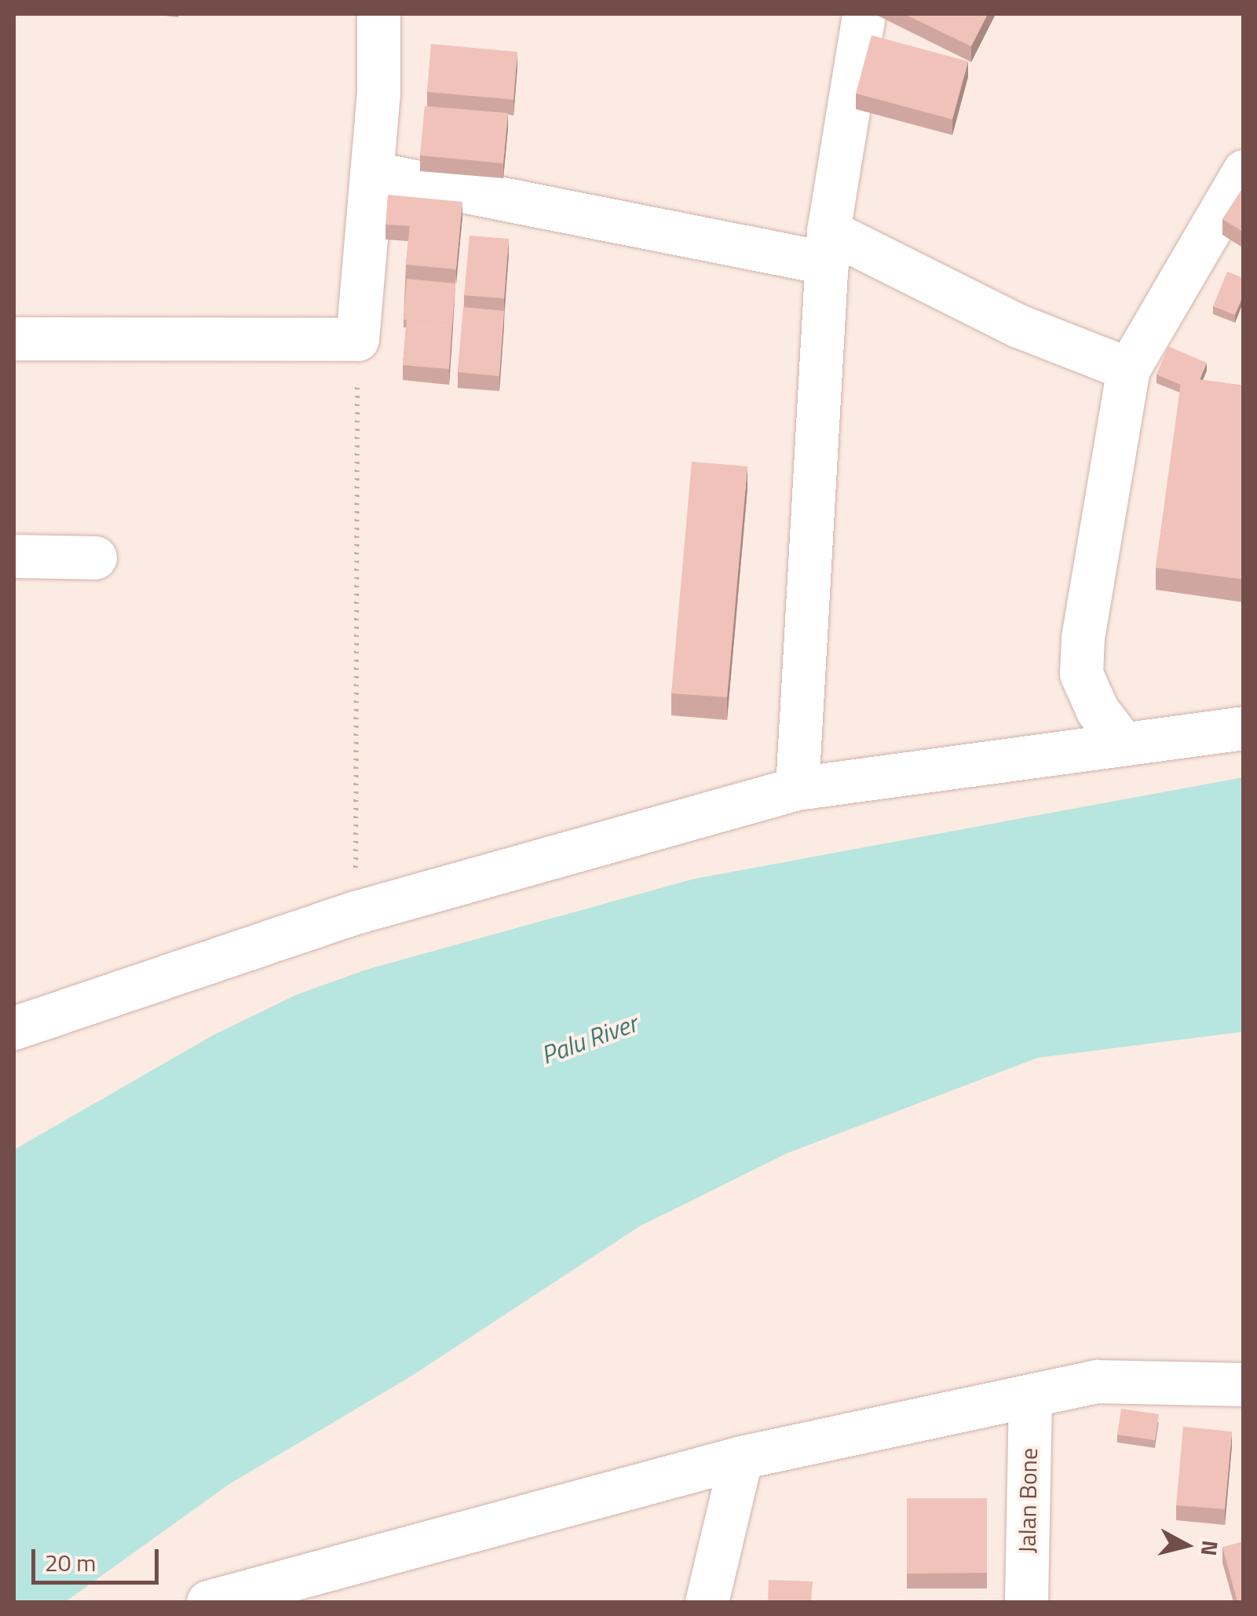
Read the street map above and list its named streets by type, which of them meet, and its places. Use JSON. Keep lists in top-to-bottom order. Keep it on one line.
{"streets":{"street":["Jalan Bone"]},"water":["Palu River"],"scale_bar":"20 m","north":"right"}
